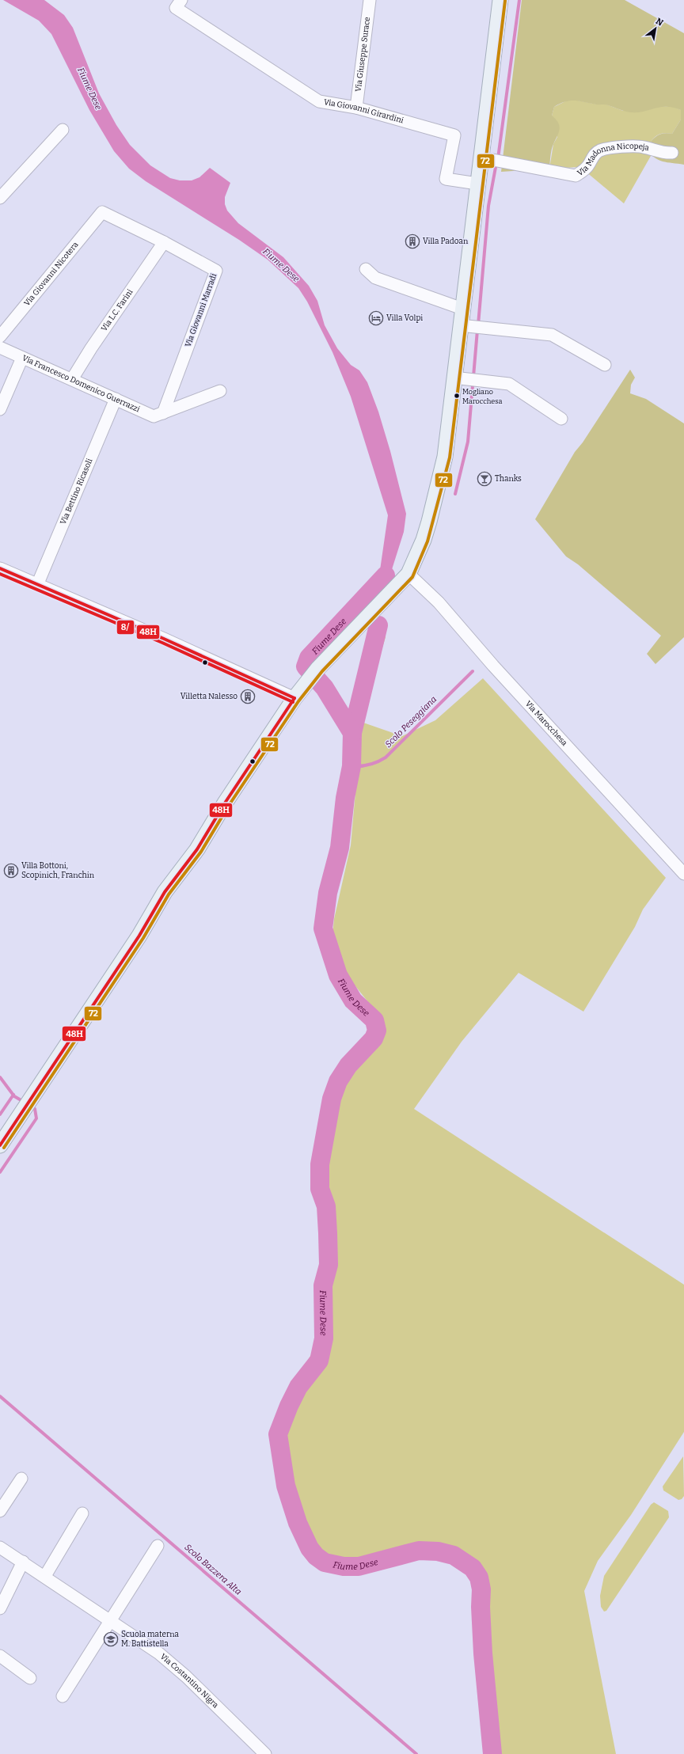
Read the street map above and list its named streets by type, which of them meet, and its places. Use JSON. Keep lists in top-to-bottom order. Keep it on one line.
{"streets":{"street":["Via Giuseppe Surace","Via Giovanni Girardini","Via Madonna Nicopeja","Via Giovanni Nicotera","Via L.C. Farini","Via Giovanni Marradi","Via Francesco Domenico Guerrazzi","Via Bettino Ricasoli","Via Marocchesa","Via Costantino Nigra"]},"crossings":[["Via Giuseppe Surace","Via Giovanni Girardini"],["Via Giovanni Nicotera","Via Giovanni Marradi"],["Via L.C. Farini","Via Giovanni Marradi"],["Via L.C. Farini","Via Francesco Domenico Guerrazzi"],["Via Giovanni Marradi","Via Francesco Domenico Guerrazzi"],["Via Francesco Domenico Guerrazzi","Via Bettino Ricasoli"]],"water":["Fiume Dese","Scolo Peseggiana","Scolo Bazzera Alta"],"places":{"building":["Villa Padoan","Villetta Nalesso","Villa Bottoni, Scopinich, Franchin"],"hotel":["Villa Volpi"],"other":["Mogliano Marocchesa"],"bar":["Thanks"],"school or university":["Scuola materna M. Battistella"]},"lines":["transit line 72","transit line 48H","transit line 8/"],"north":"top right"}
